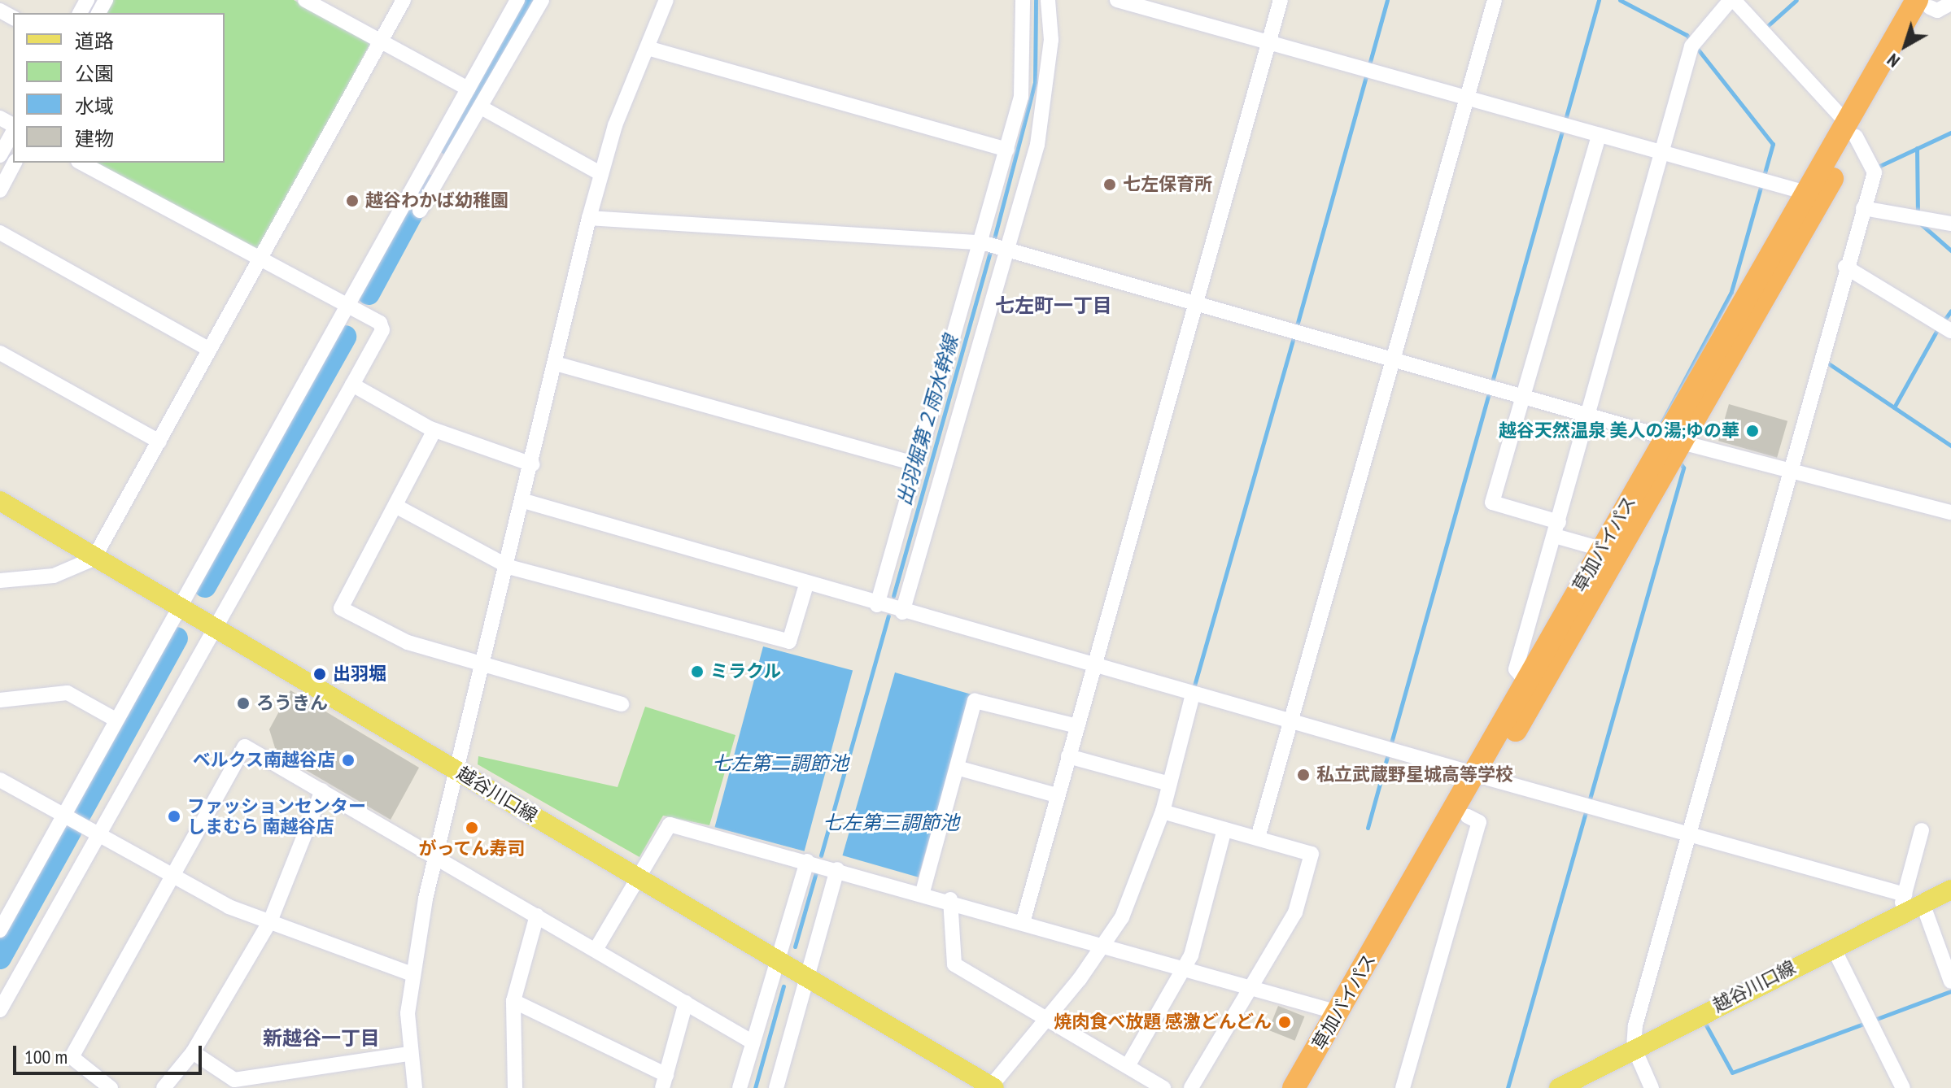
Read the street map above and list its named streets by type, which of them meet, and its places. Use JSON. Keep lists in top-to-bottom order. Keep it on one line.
{"streets":{"highway":["草加バイパス"],"main road":["越谷川口線"]},"districts":["七左町一丁目","新越谷一丁目"],"water":["出羽堀第２雨水幹線","七左第二調節池","七左第三調節池"],"places":["七左保育所","越谷わかば幼稚園","越谷天然温泉 美人の湯;ゆの華","ミラクル","出羽堀","ろうきん","ベルクス南越谷店","私立武蔵野星城高等学校","ファッションセンター しまむら 南越谷店","がってん寿司","焼肉食べ放題 感激どんどん"],"legend":["道路","公園","水域","建物"],"scale_bar":"100 m","north":"bottom left"}
